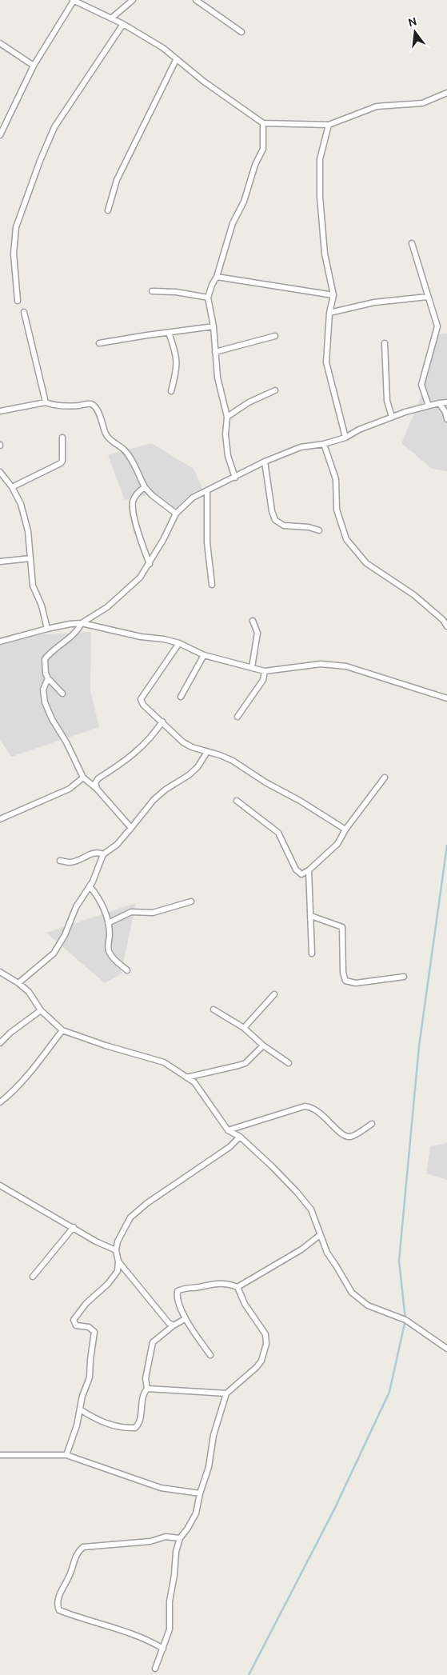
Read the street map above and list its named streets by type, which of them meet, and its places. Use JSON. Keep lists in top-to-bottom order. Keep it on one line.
{"north":"top"}
